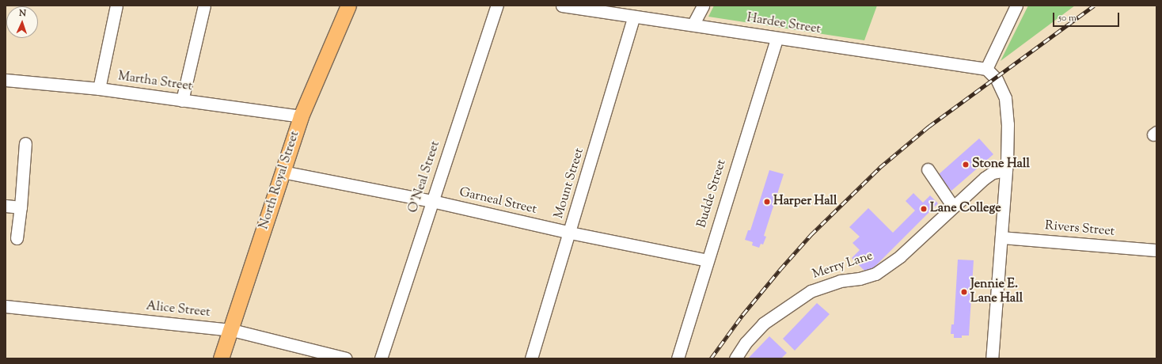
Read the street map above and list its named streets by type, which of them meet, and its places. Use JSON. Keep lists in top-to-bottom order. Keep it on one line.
{"streets":{"main road":["North Royal Street"],"street":["Hardee Street","Martha Street","O'Neal Street","Mount Street","Budde Street","Garneal Street","Rivers Street","Merry Lane","Alice Street"]},"crossings":[["Hardee Street","Mount Street"],["Hardee Street","Budde Street"],["Martha Street","North Royal Street"],["O'Neal Street","Garneal Street"],["North Royal Street","Garneal Street"],["North Royal Street","Alice Street"],["Mount Street","Garneal Street"],["Budde Street","Garneal Street"]],"places":["Stone Hall","Harper Hall","Lane College","Jennie E. Lane Hall"],"scale_bar":"50 m","north":"top"}
